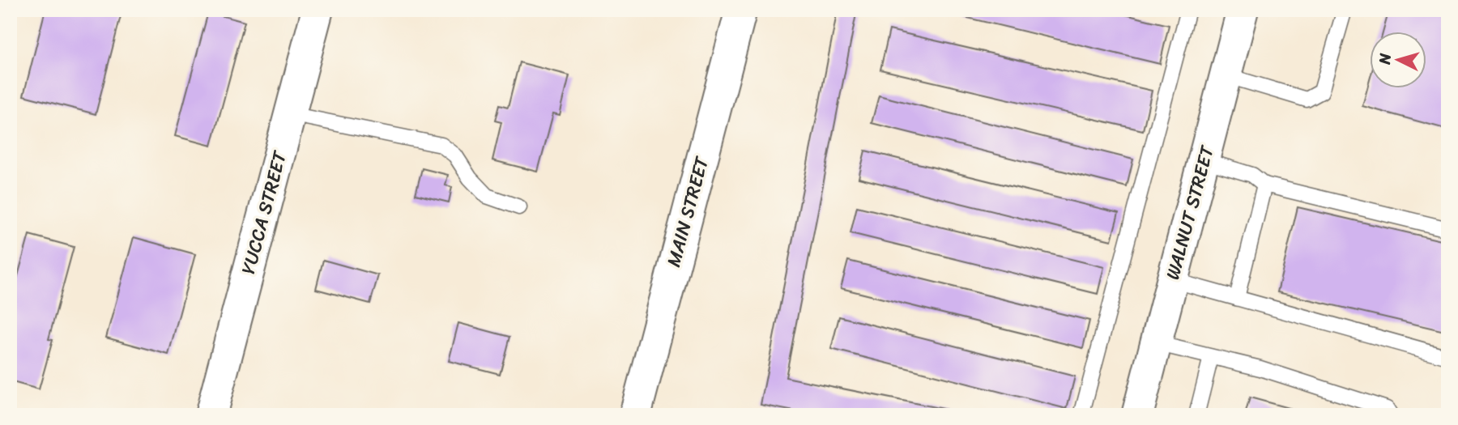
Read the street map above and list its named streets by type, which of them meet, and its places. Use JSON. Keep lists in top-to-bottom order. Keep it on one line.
{"streets":{"street":["MAIN STREET","YUCCA STREET","WALNUT STREET"]},"north":"left"}
